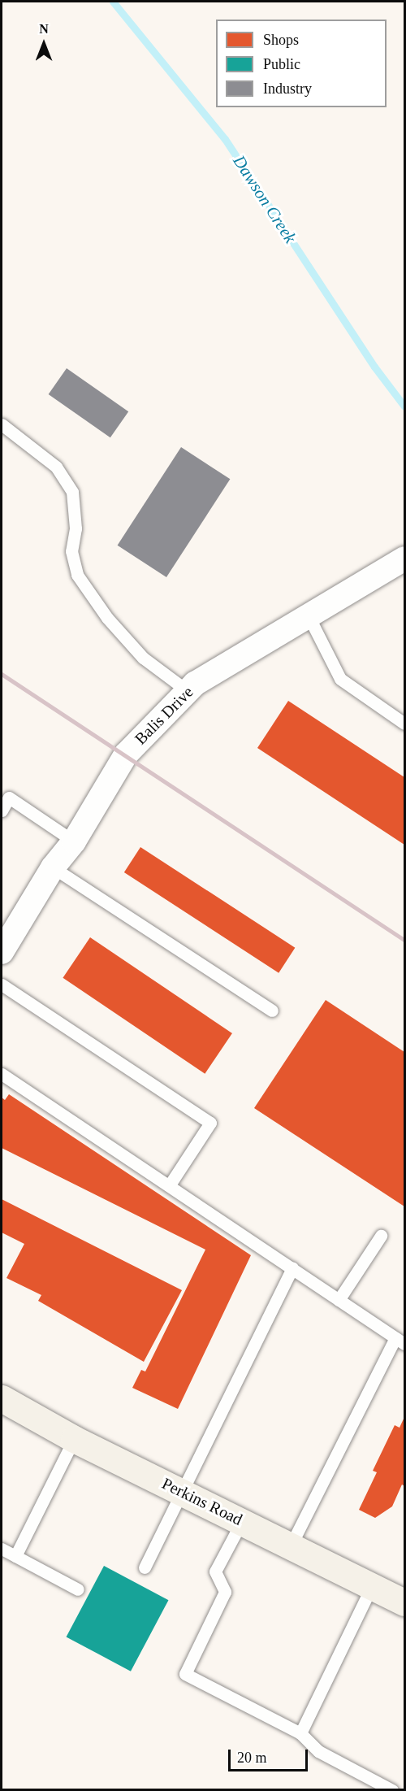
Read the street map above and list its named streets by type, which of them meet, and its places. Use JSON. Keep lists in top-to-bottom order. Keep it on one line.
{"streets":{"main road":["Perkins Road"],"street":["Balis Drive"]},"water":["Dawson Creek"],"legend":["Shops","Public","Industry"],"scale_bar":"20 m","north":"top"}
